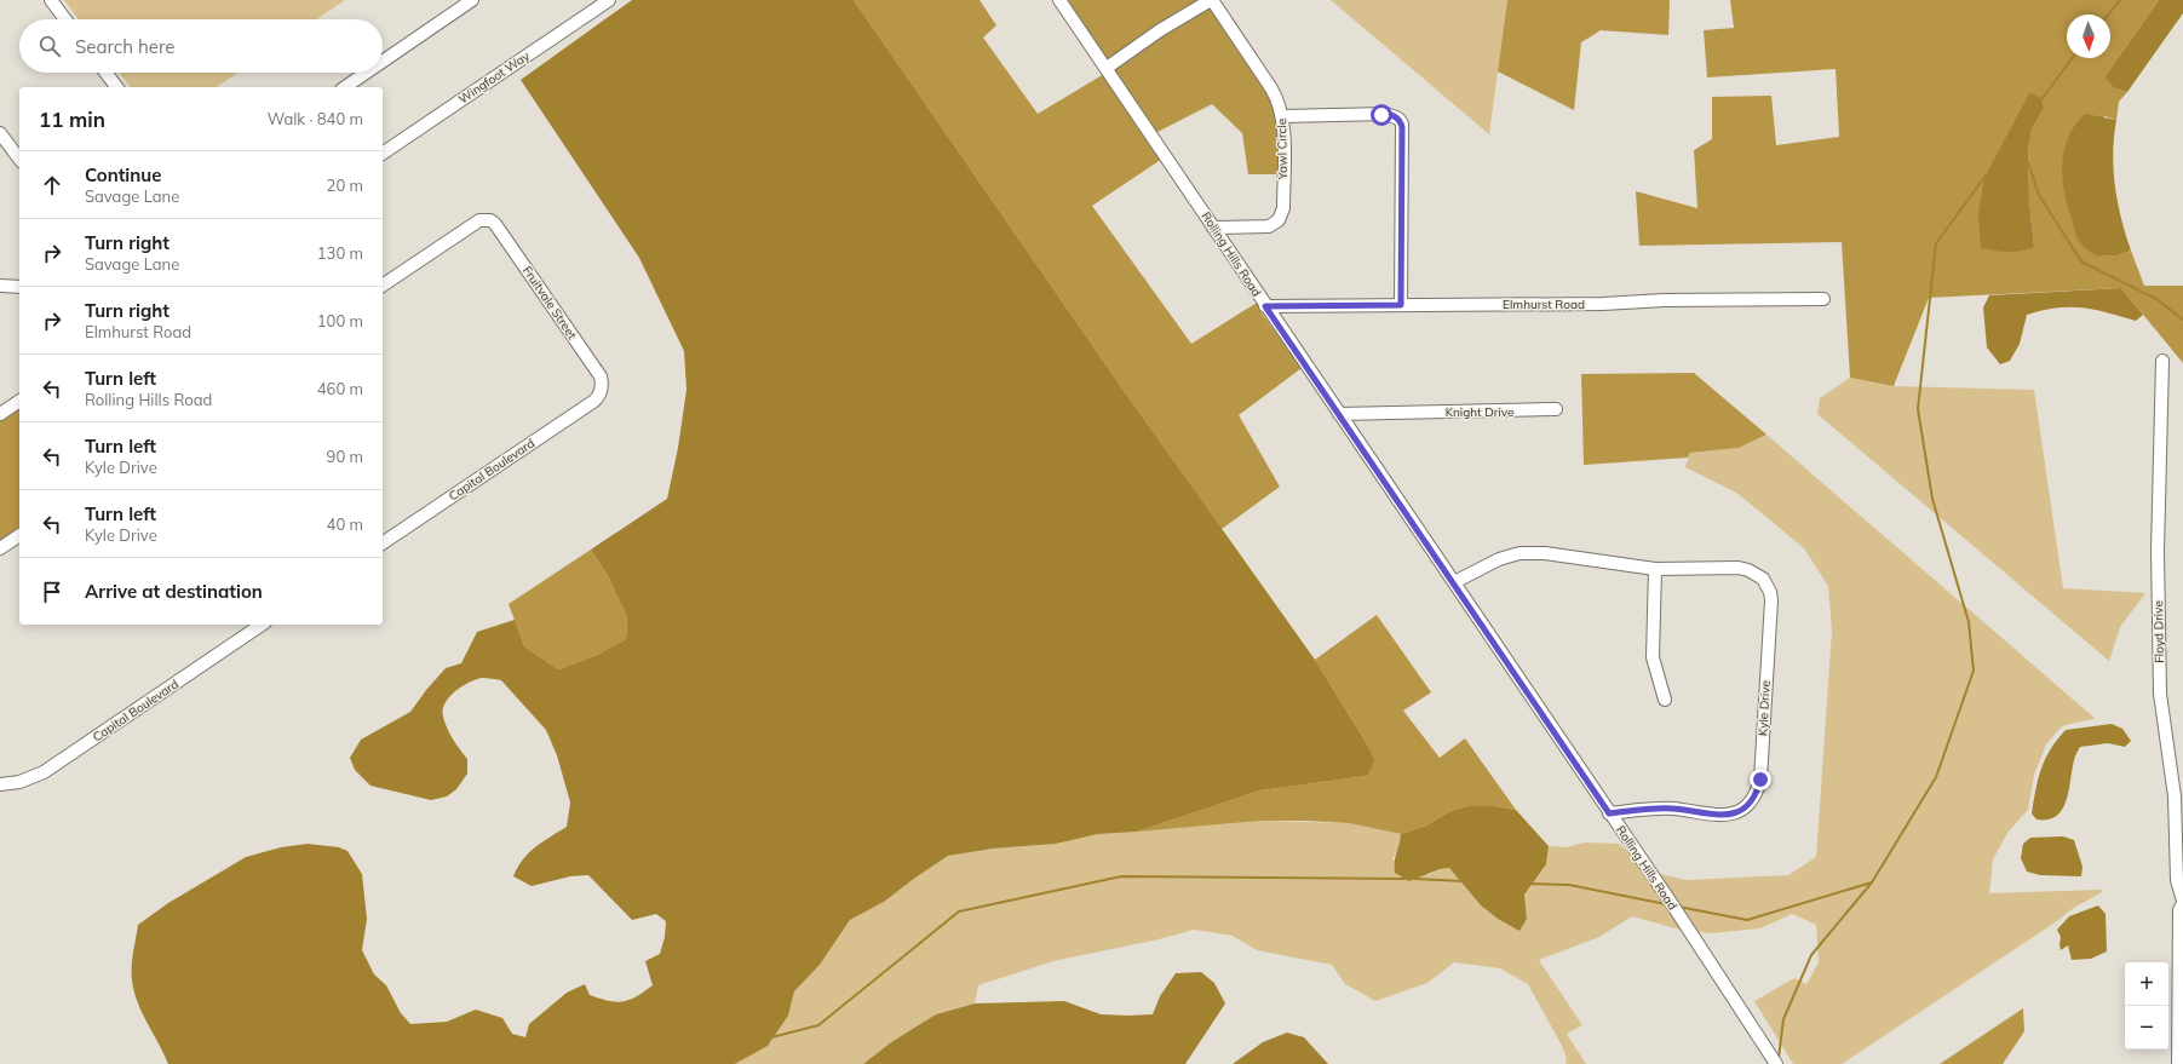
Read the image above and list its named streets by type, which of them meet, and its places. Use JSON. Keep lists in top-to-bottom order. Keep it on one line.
{"streets":{"street":["Wingfoot Way","Yawl Circle","Rolling Hills Road","Fruitvale Street","Elmhurst Road","Knight Drive","Capital Boulevard","Floyd Drive","Kyle Drive"]},"crossings":[["Yawl Circle","Rolling Hills Road"],["Rolling Hills Road","Elmhurst Road"],["Rolling Hills Road","Knight Drive"],["Rolling Hills Road","Kyle Drive"],["Fruitvale Street","Capital Boulevard"]],"north":"bottom","page":{"search":"Search here","heading":["11 min","Walk · 840 m"],"list":[["Continue","Savage Lane","20 m"],["Turn right","Savage Lane","130 m"],["Turn right","Elmhurst Road","100 m"],["Turn left","Rolling Hills Road","460 m"],["Turn left","Kyle Drive","90 m"],["Turn left","Kyle Drive","40 m"],"Arrive at destination"],"map_buttons":["+","−"]}}
